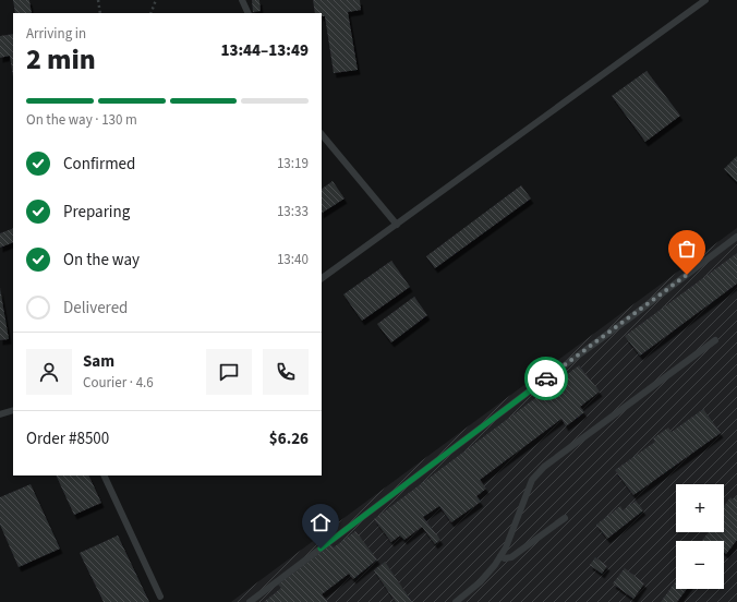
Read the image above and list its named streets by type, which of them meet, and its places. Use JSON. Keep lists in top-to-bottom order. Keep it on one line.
{"page":{"heading":["2 min","Arriving in","13:44–13:49"],"panel":["Sam","Courier · 4.6","Order #8500","$6.26"],"bar":"On the way · 130 m","list":[["Confirmed","13:19"],["Preparing","13:33"],["On the way","13:40"],"Delivered"],"map_buttons":["+","−"]}}
